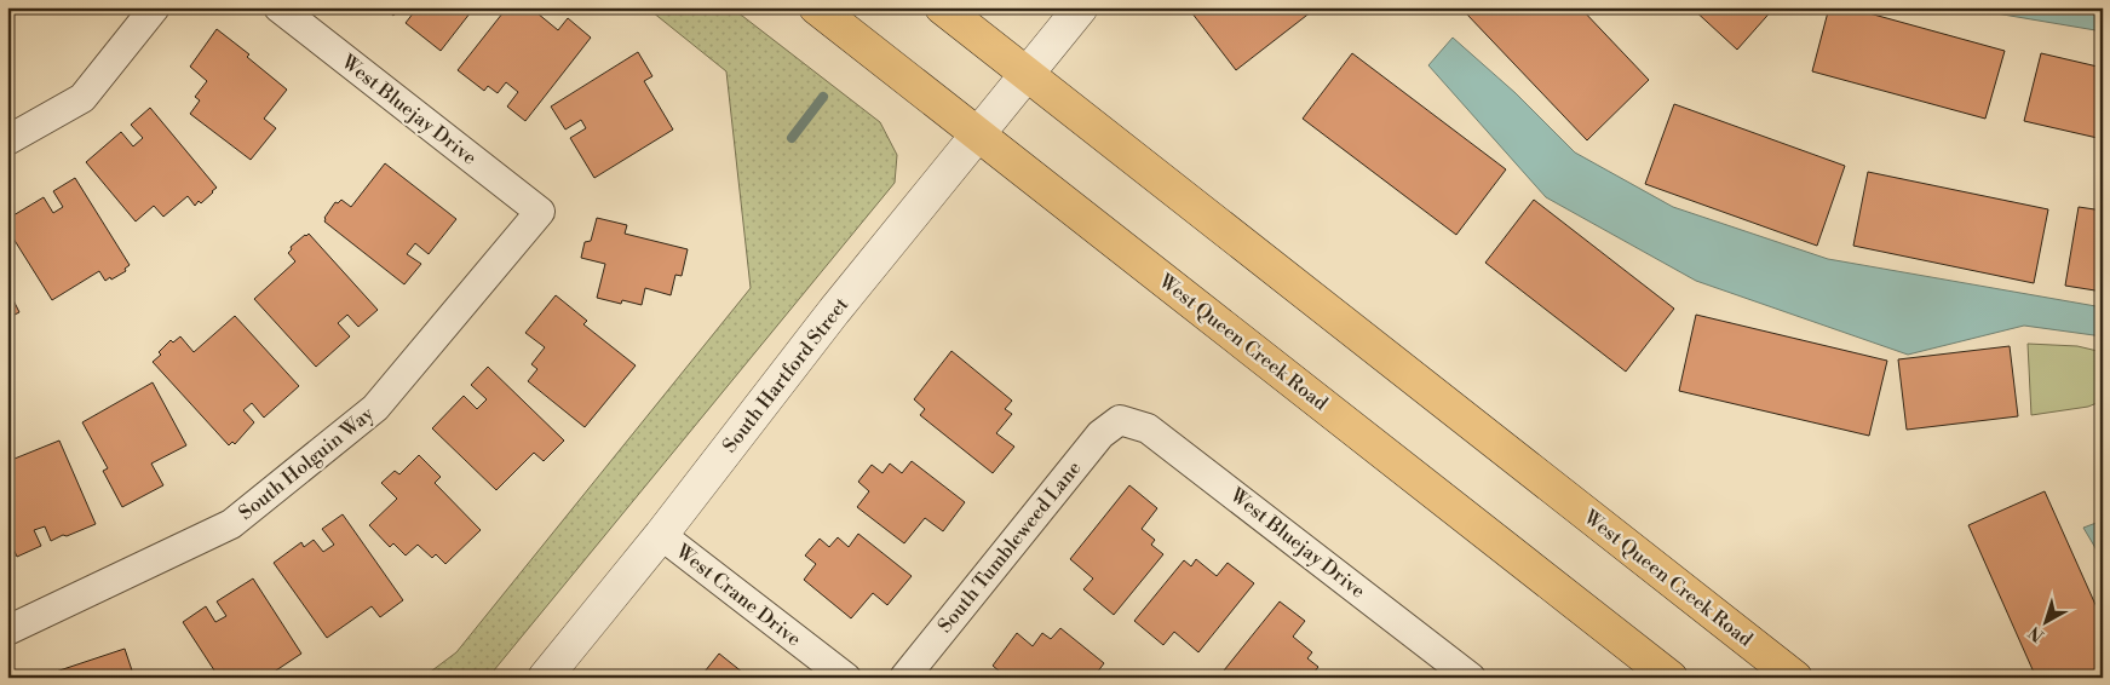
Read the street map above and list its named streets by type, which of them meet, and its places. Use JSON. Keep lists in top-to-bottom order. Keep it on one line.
{"streets":{"main road":["West Queen Creek Road"],"street":["West Bluejay Drive","South Hartford Street","South Holguin Way","South Tumbleweed Lane","West Crane Drive"]},"crossings":[["West Bluejay Drive","South Holguin Way"],["West Bluejay Drive","South Tumbleweed Lane"],["West Queen Creek Road","South Hartford Street"],["South Hartford Street","West Crane Drive"]],"north":"bottom left"}
